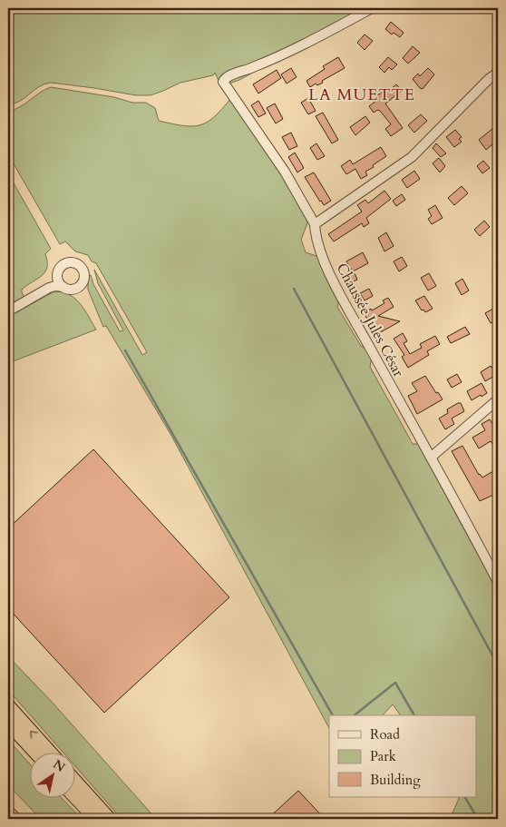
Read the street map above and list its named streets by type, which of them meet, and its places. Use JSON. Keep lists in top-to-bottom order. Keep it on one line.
{"streets":{"street":["Chaussée Jules César"]},"districts":["LA MUETTE"],"legend":["Road","Park","Building"],"north":"top right"}
